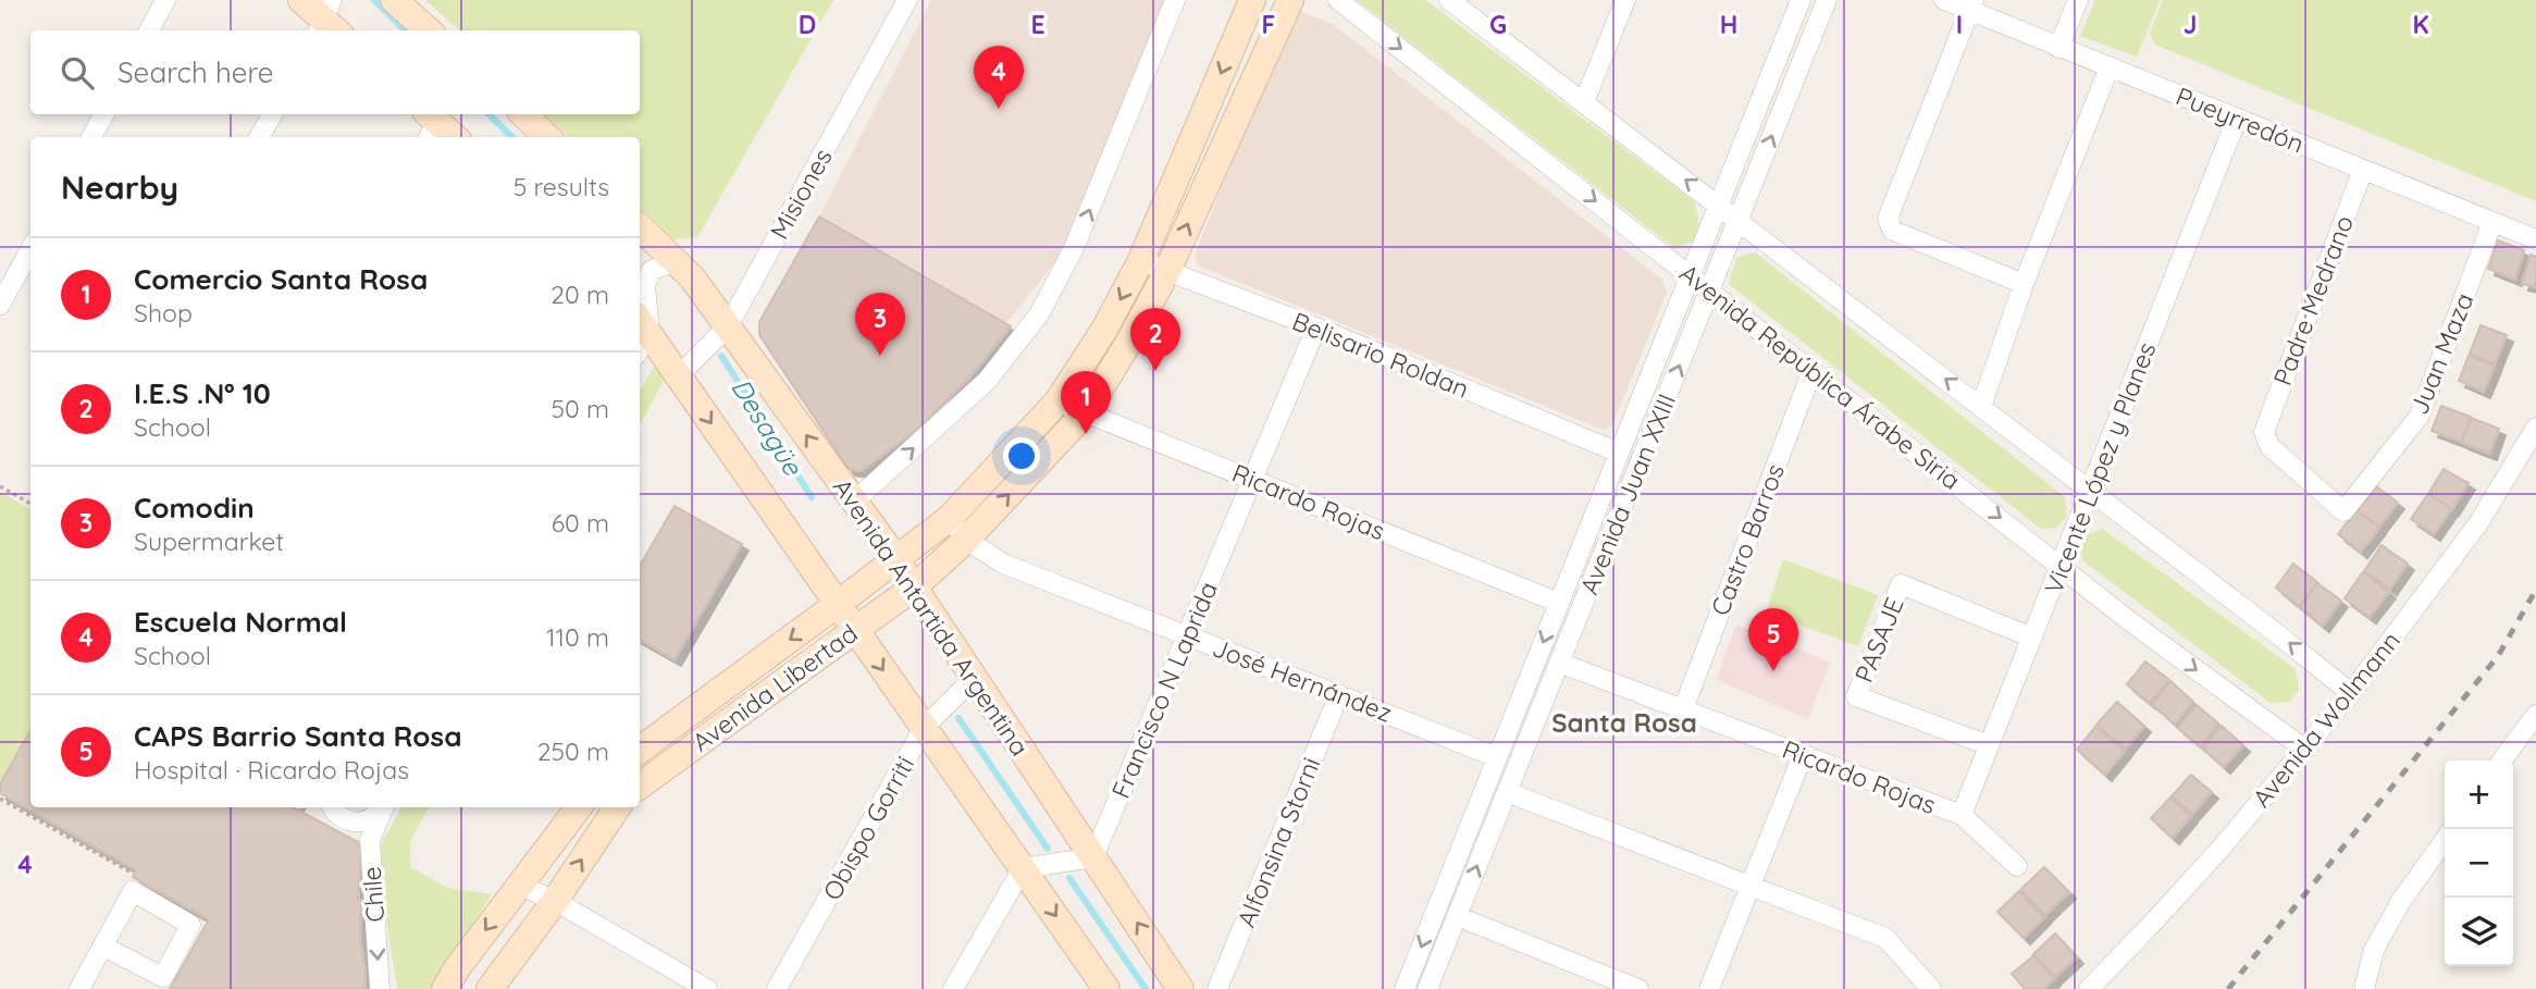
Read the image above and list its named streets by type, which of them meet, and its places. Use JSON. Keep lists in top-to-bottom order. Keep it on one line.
{"streets":{"main road":["Avenida Antartida Argentina","Avenida Libertad"],"street":["Pueyrredón","Misiones","Padre Medrano","Juan Maza","Belisario Roldan","Avenida República Árabe Siria","Vicente López y Planes","Avenida Juan XXIII","Ricardo Rojas","Castro Barros","PASAJE","José Hernández","Francisco N Laprida","Avenida Wollmann","Obispo Gorriti","Alfonsina Storni","Chile"]},"crossings":[["Pueyrredón","Padre Medrano"],["Pueyrredón","Juan Maza"],["Pueyrredón","Vicente López y Planes"],["Misiones","Avenida Antartida Argentina"],["Padre Medrano","Juan Maza"],["Belisario Roldan","Avenida Juan XXIII"],["Belisario Roldan","Avenida Libertad"],["Belisario Roldan","Francisco N Laprida"],["Avenida República Árabe Siria","Vicente López y Planes"],["Avenida República Árabe Siria","Avenida Juan XXIII"],["Avenida República Árabe Siria","Castro Barros"],["Avenida República Árabe Siria","Avenida Wollmann"],["Vicente López y Planes","Ricardo Rojas"],["Vicente López y Planes","PASAJE"],["Avenida Juan XXIII","Ricardo Rojas"],["Avenida Juan XXIII","José Hernández"],["Ricardo Rojas","Castro Barros"],["Ricardo Rojas","Avenida Libertad"],["Ricardo Rojas","Francisco N Laprida"],["Avenida Antartida Argentina","Avenida Libertad"],["Avenida Antartida Argentina","Francisco N Laprida"],["Avenida Antartida Argentina","Obispo Gorriti"],["José Hernández","Avenida Libertad"],["José Hernández","Francisco N Laprida"],["José Hernández","Alfonsina Storni"]],"one_way":["Chile"],"districts":["Santa Rosa"],"water":["Desagüe"],"page":{"search":"Search here","pins":["4","3","2","1","5"],"heading":["Nearby","5 results"],"list":[{"mark":"1","name":"Comercio Santa Rosa","note":"Shop","value":"20 m"},{"mark":"2","name":"I.E.S .Nº 10","note":"School","value":"50 m"},{"mark":"3","name":"Comodin","note":"Supermarket","value":"60 m"},{"mark":"4","name":"Escuela Normal","note":"School","value":"110 m"},{"mark":"5","name":"CAPS Barrio Santa Rosa","note":"Hospital · Ricardo Rojas","value":"250 m"}],"map_buttons":["+","−"]},"grid":{"columns":["D","E","F","G","H","I","J","K"],"rows":["4"]}}
